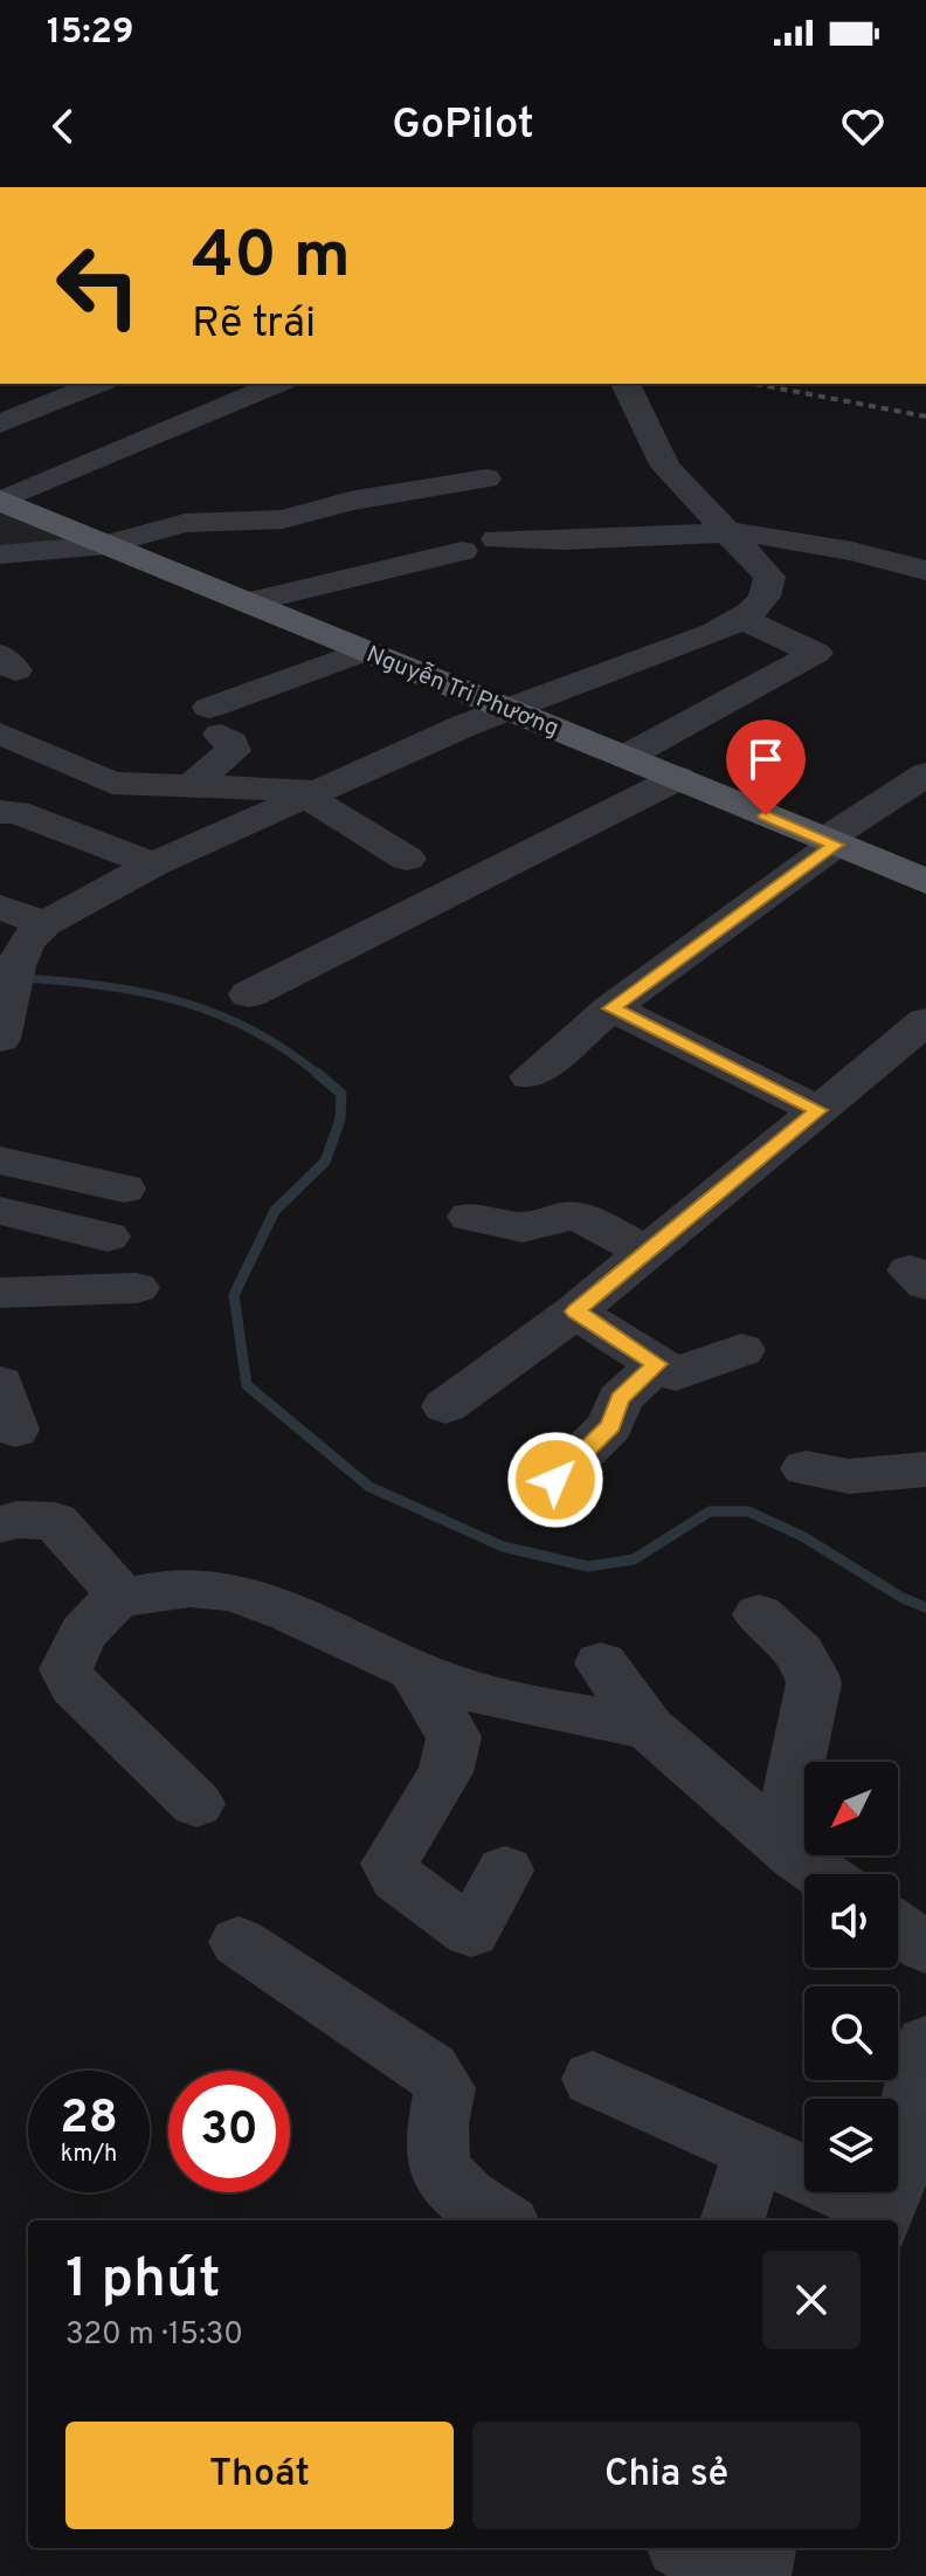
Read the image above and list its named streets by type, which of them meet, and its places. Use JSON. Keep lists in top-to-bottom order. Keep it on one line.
{"streets":{"main road":["Nguyễn Tri Phương"]},"north":"bottom left","page":{"status":"15:29","header":"GoPilot","turn":["40 m","Rẽ trái"],"speed":"28 km/h","limit":"30","heading":["1 phút","320 m · 15:30"],"buttons":["Thoát","Chia sẻ"]}}
